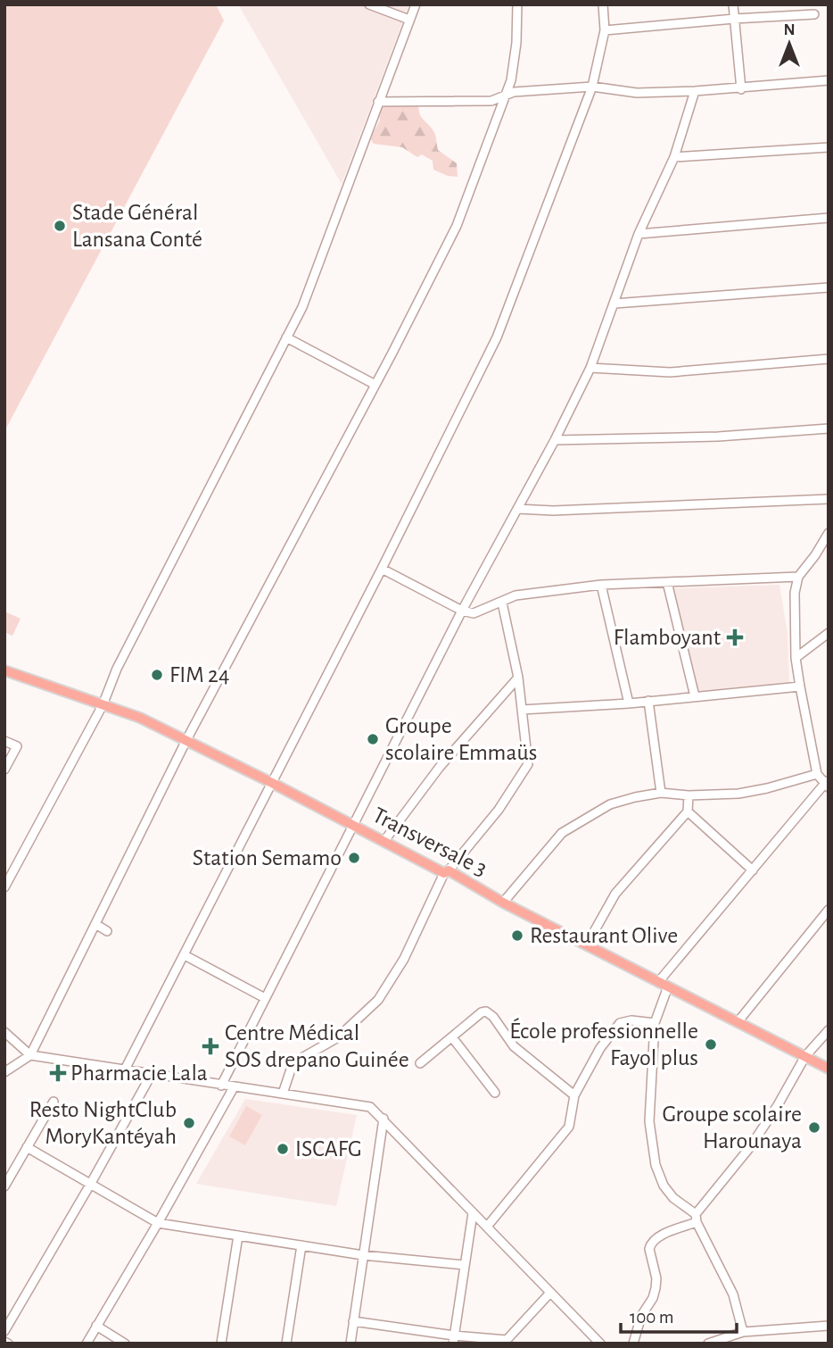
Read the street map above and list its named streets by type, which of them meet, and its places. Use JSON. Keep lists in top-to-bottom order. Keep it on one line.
{"streets":{"main road":["Transversale 3"]},"places":{"other":["Stade Général Lansana Conté","FIM 24","Groupe scolaire Emmaüs","Station Semamo","Restaurant Olive","École professionnelle Fayol plus","Resto NightClub MoryKantéyah","Groupe scolaire Harounaya","ISCAFG"],"health":["Flamboyant","Centre Médical SOS drepano Guinée","Pharmacie Lala"]},"scale_bar":"100 m","north":"top"}
